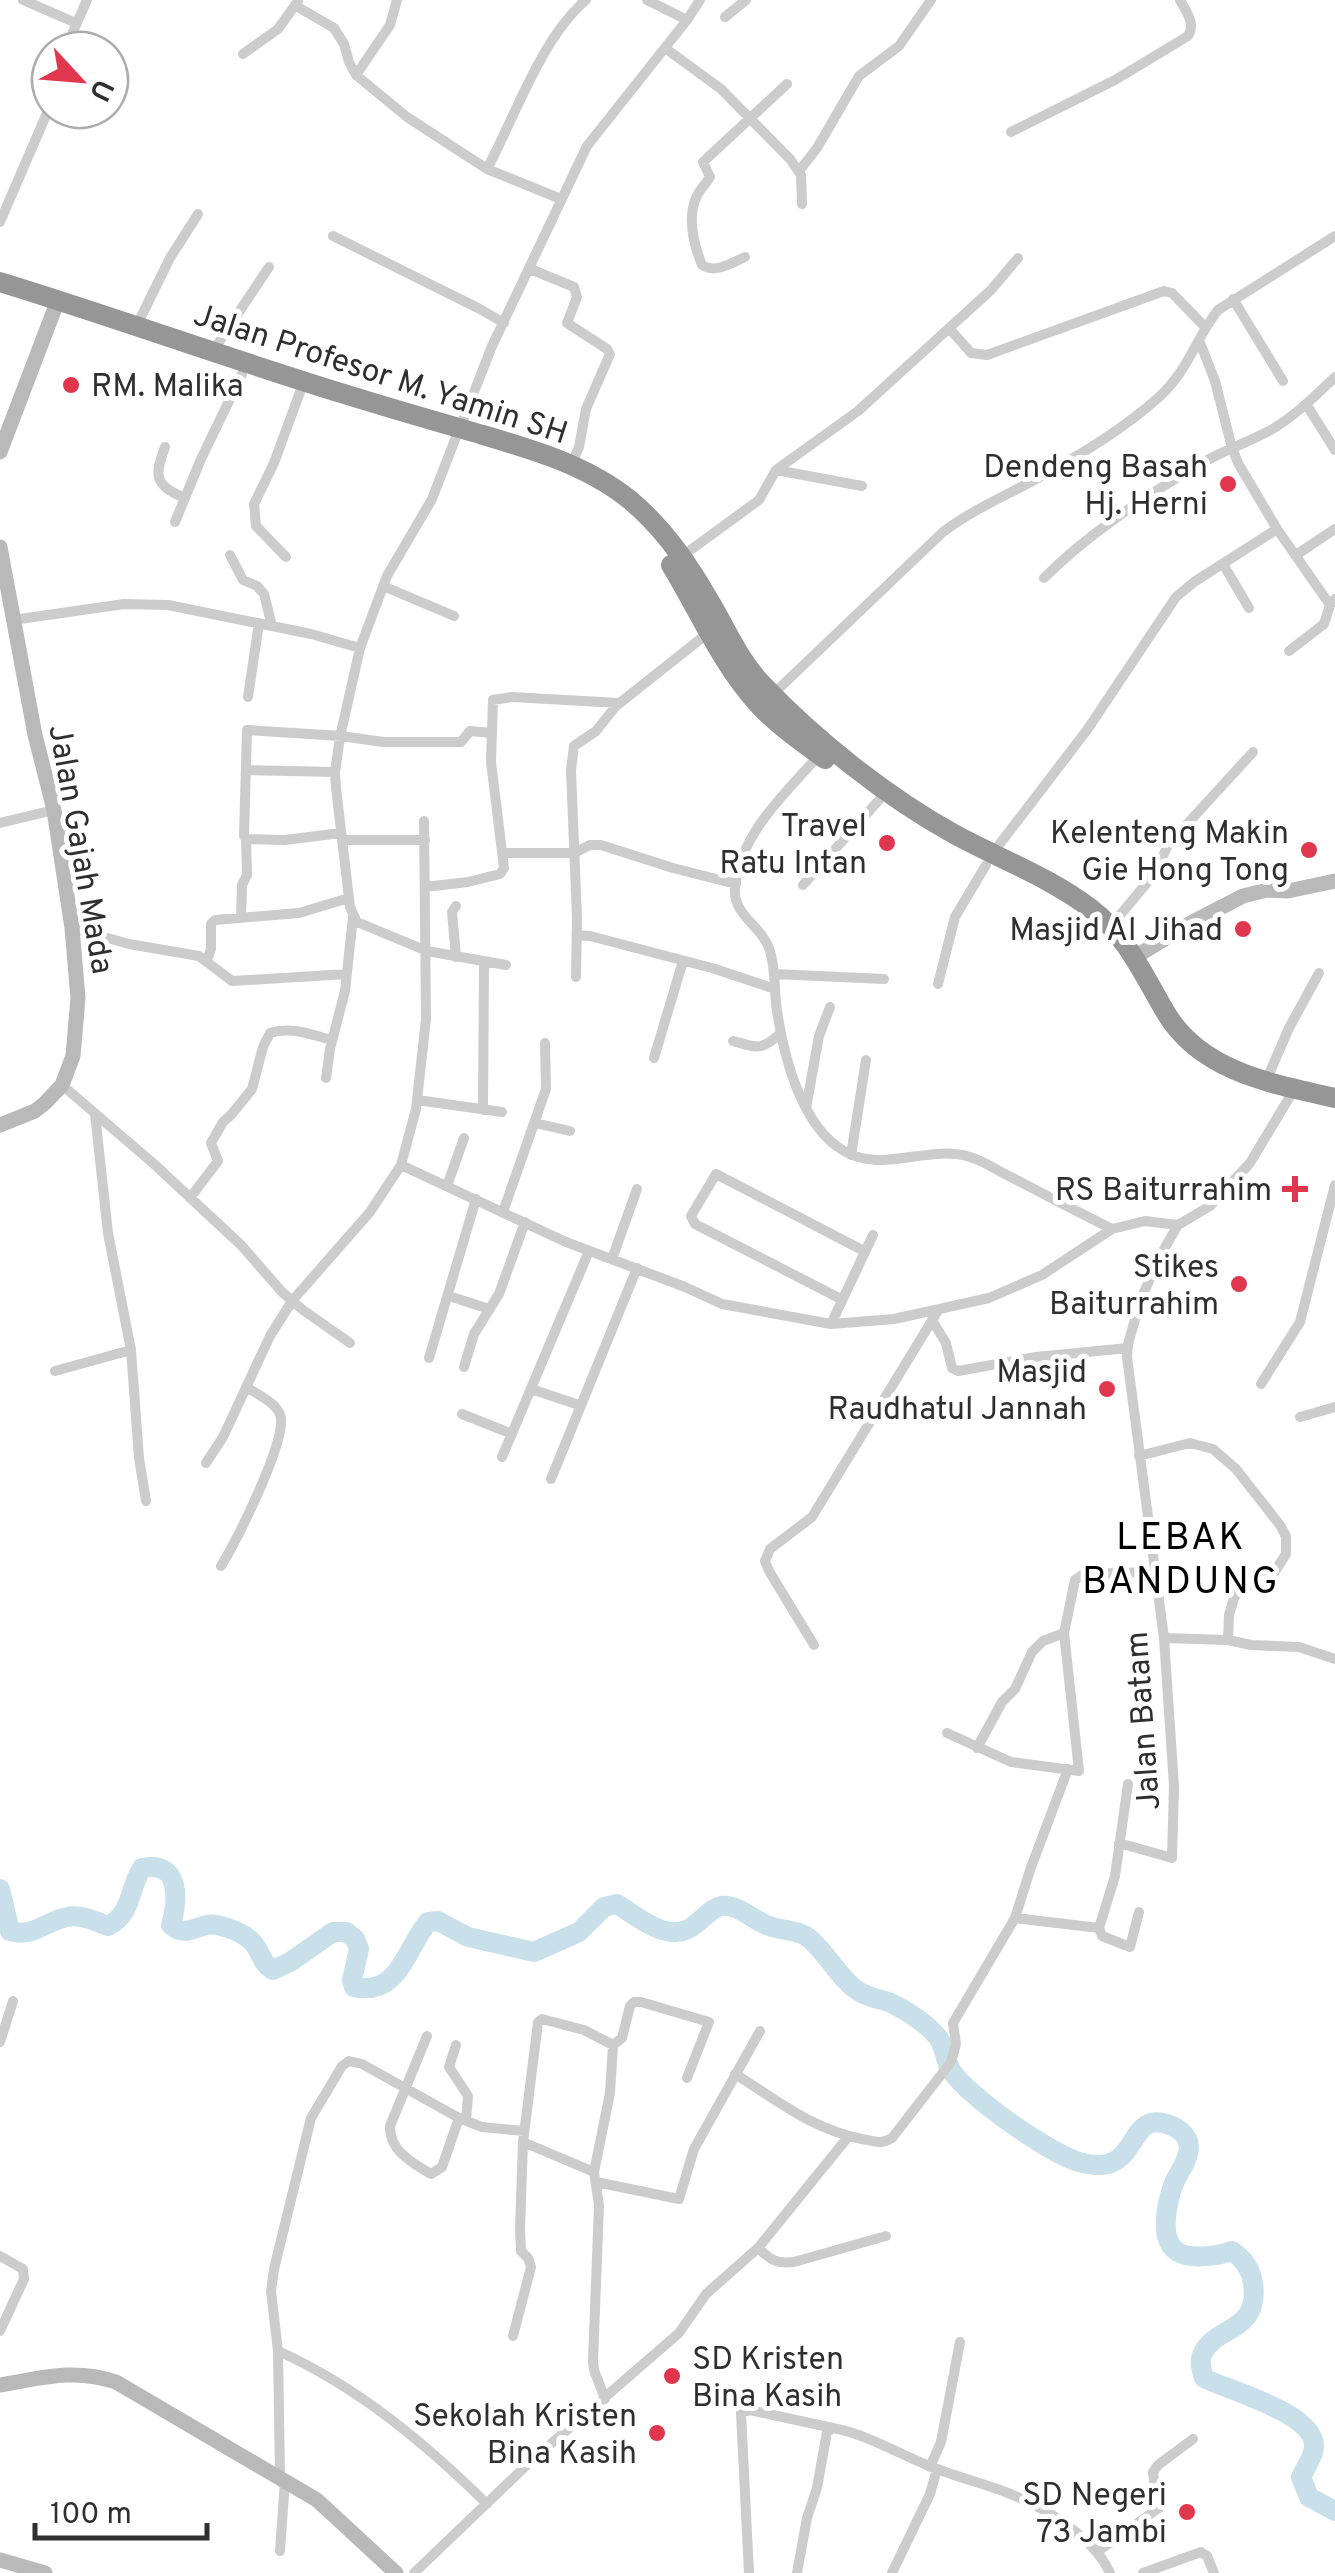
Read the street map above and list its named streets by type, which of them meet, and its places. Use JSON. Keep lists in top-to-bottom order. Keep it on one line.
{"streets":{"highway":["Jalan Profesor M. Yamin SH"],"main road":["Jalan Gajah Mada"],"street":["Jalan Batam"]},"crossings":[["Jalan Profesor M. Yamin SH","Jalan Batam"]],"districts":["LEBAK BANDUNG"],"places":{"other":["RM. Malika","Dendeng Basah Hj. Herni","Travel Ratu Intan","Kelenteng Makin Gie Hong Tong","Masjid Al Jihad","Stikes Baiturrahim","Masjid Raudhatul Jannah","SD Kristen Bina Kasih","Sekolah Kristen Bina Kasih","SD Negeri 73 Jambi"],"health":["RS Baiturrahim"]},"scale_bar":"100 m","north":"bottom right"}
